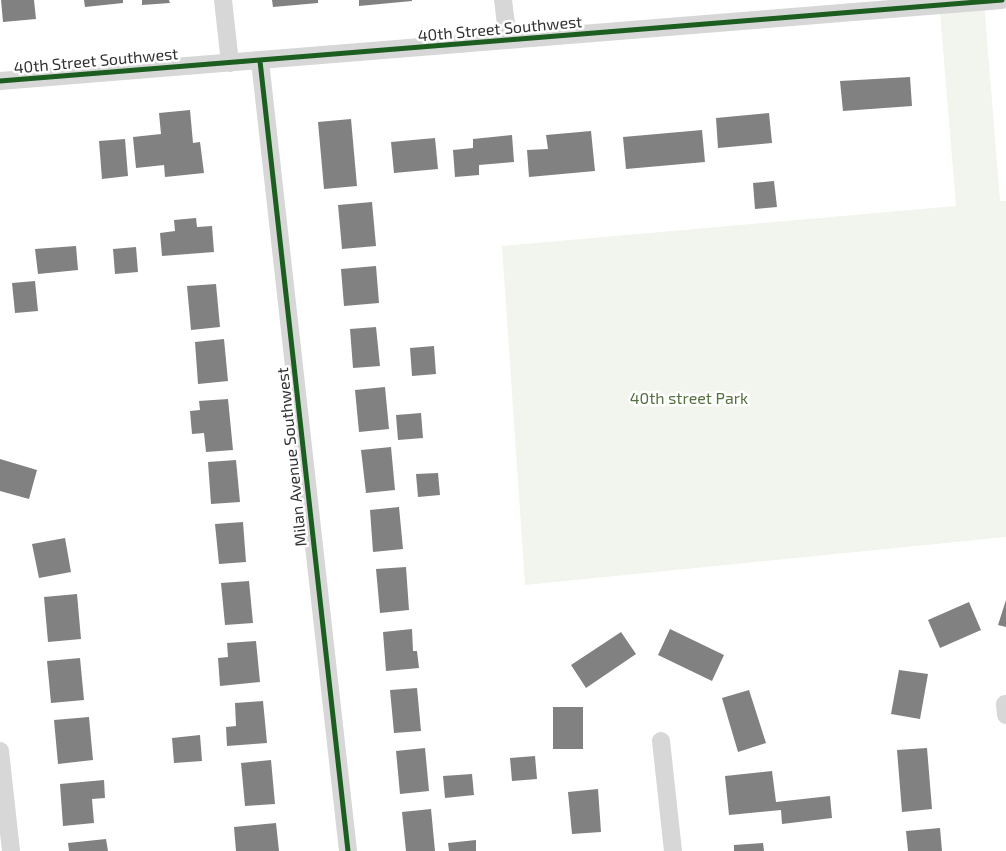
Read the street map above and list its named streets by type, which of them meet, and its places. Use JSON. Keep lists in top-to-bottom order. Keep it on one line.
{"streets":{"street":["40th Street Southwest","Milan Avenue Southwest"]},"crossings":[["40th Street Southwest","Milan Avenue Southwest"]],"parks":["40th street Park"]}
